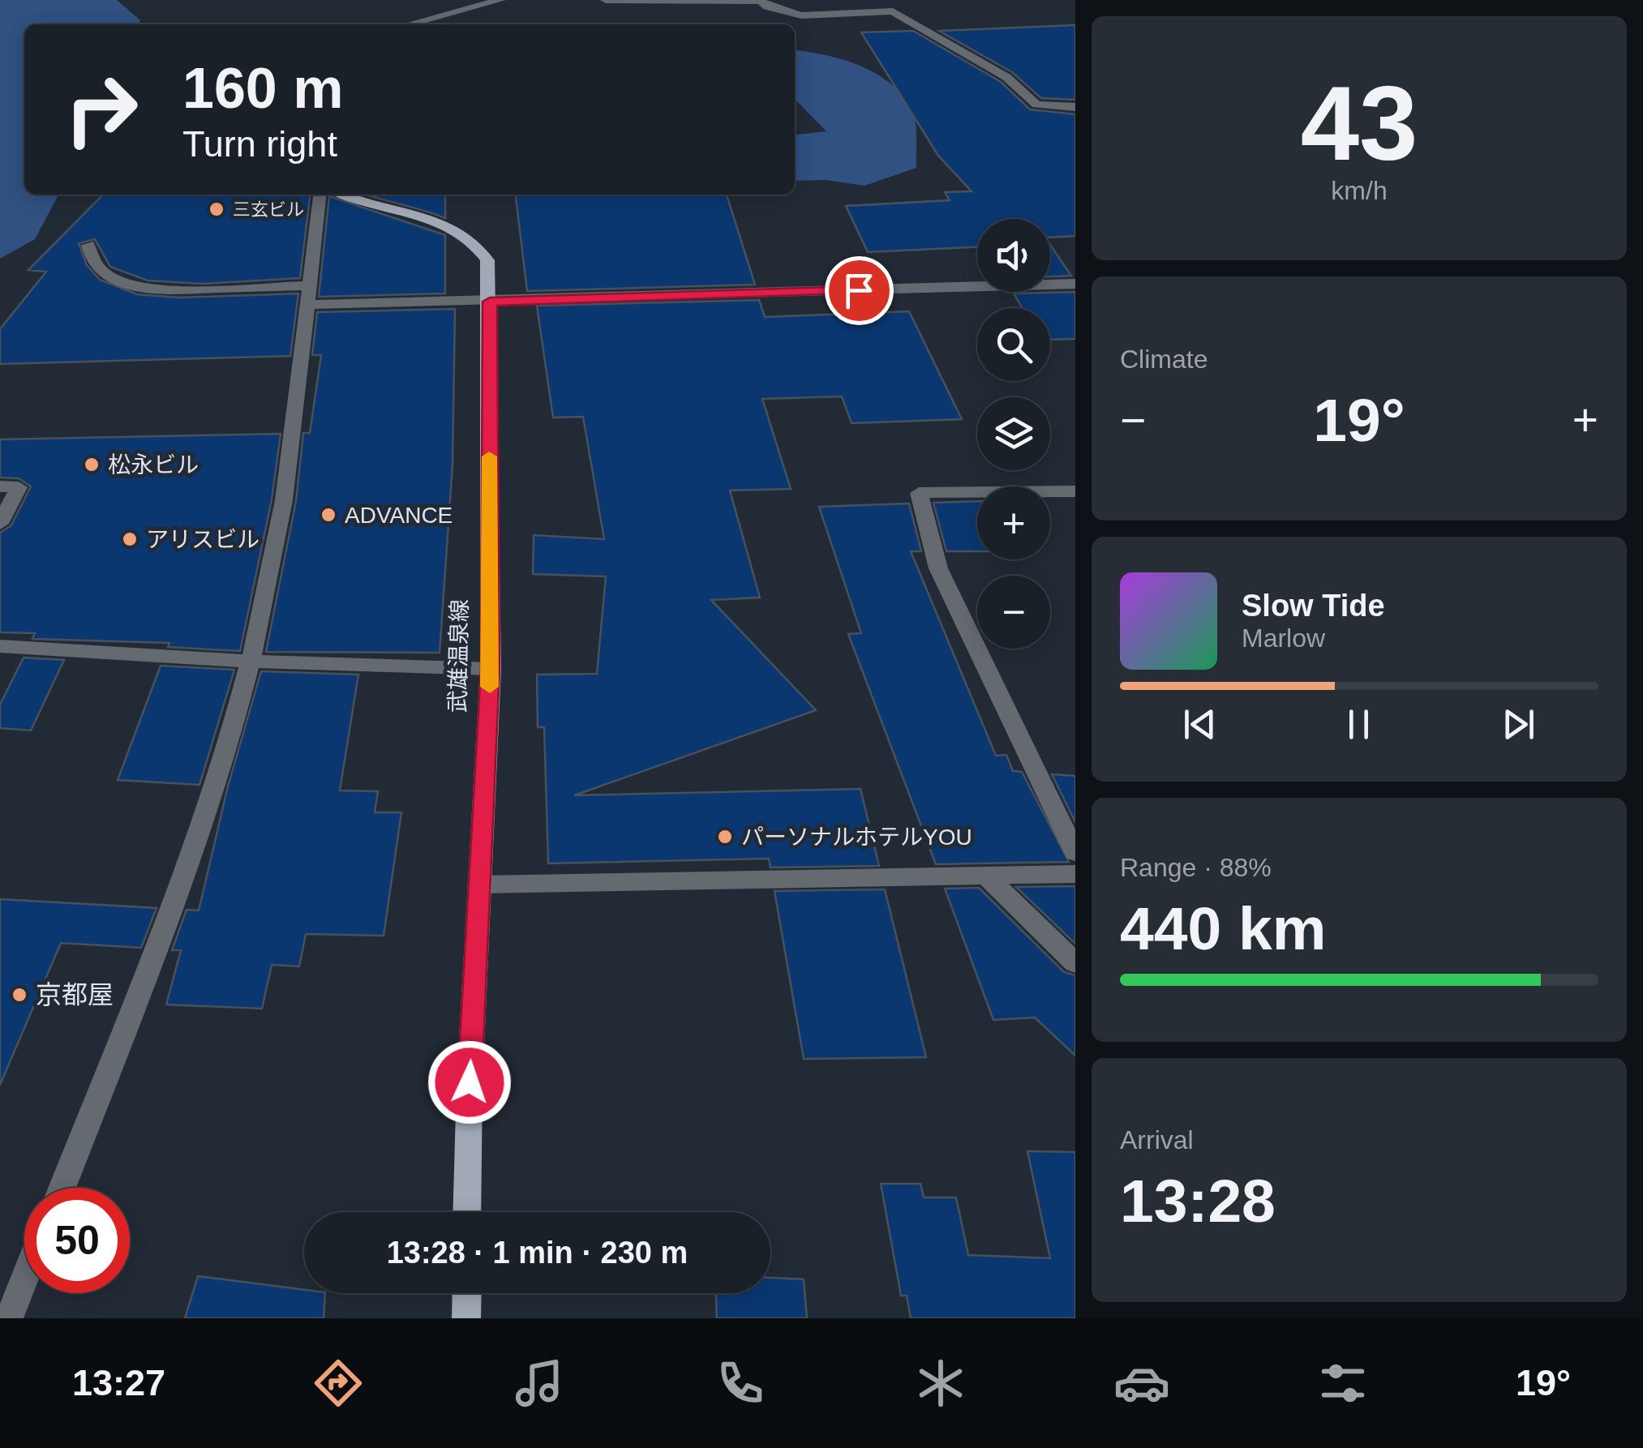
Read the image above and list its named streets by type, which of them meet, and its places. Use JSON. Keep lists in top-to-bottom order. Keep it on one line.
{"streets":{"main road":["武雄温泉線"]},"places":["三玄ビル","松永ビル","ADVANCE","アリスビル","パーソナルホテルYOU","京都屋"],"page":{"tile":[["43","km/h"],"Climate",["Range · 88%","440 km"],["Arrival","13:28"]],"turn":["160 m","Turn right"],"map_buttons":["+","−"],"heat":["−","19°","+"],"song":["Slow Tide","Marlow"],"limit":"50","trip":"13:28 · 1 min · 230 m","tabs":["13:27","19°"]}}
